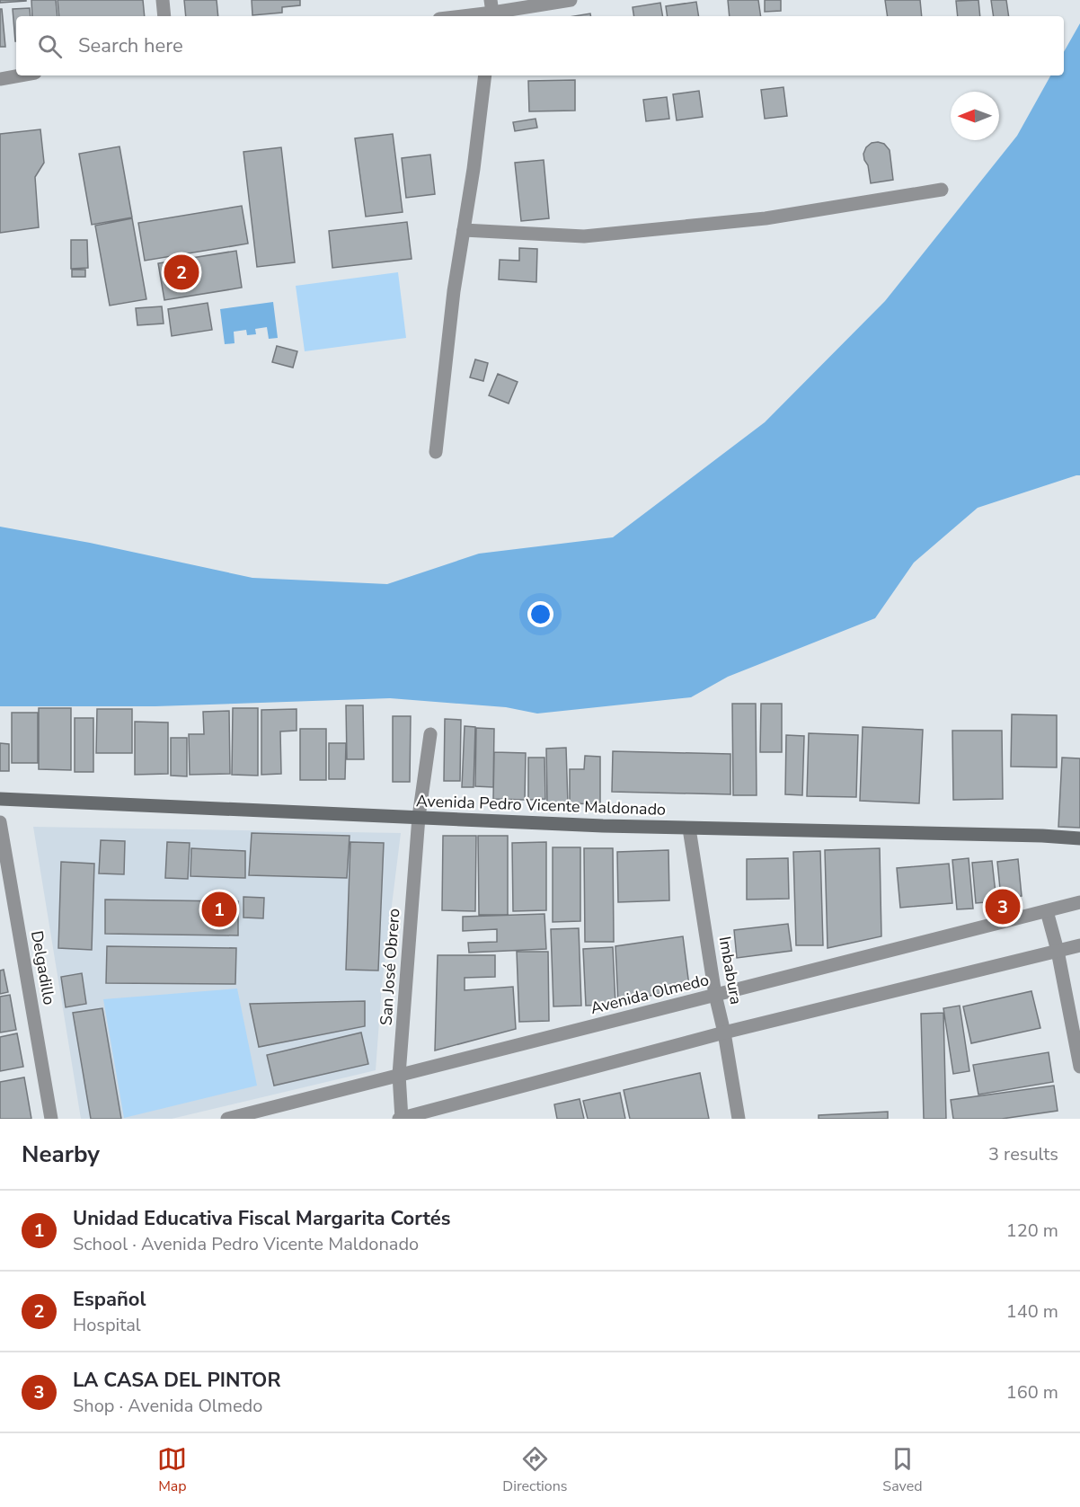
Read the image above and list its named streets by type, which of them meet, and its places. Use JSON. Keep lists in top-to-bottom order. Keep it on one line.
{"streets":{"main road":["Avenida Pedro Vicente Maldonado"],"street":["San José Obrero","Delgadillo","Imbabura","Avenida Olmedo"]},"crossings":[["Avenida Pedro Vicente Maldonado","San José Obrero"],["Avenida Pedro Vicente Maldonado","Imbabura"],["San José Obrero","Avenida Olmedo"],["Imbabura","Avenida Olmedo"]],"north":"left","page":{"search":"Search here","pins":["2","3","1"],"heading":["Nearby","3 results"],"list":[{"mark":"1","name":"Unidad Educativa Fiscal Margarita Cortés","note":"School · Avenida Pedro Vicente Maldonado","value":"120 m"},{"mark":"2","name":"Español","note":"Hospital","value":"140 m"},{"mark":"3","name":"LA CASA DEL PINTOR","note":"Shop · Avenida Olmedo","value":"160 m"}],"nav":["Map","Directions","Saved"]}}
